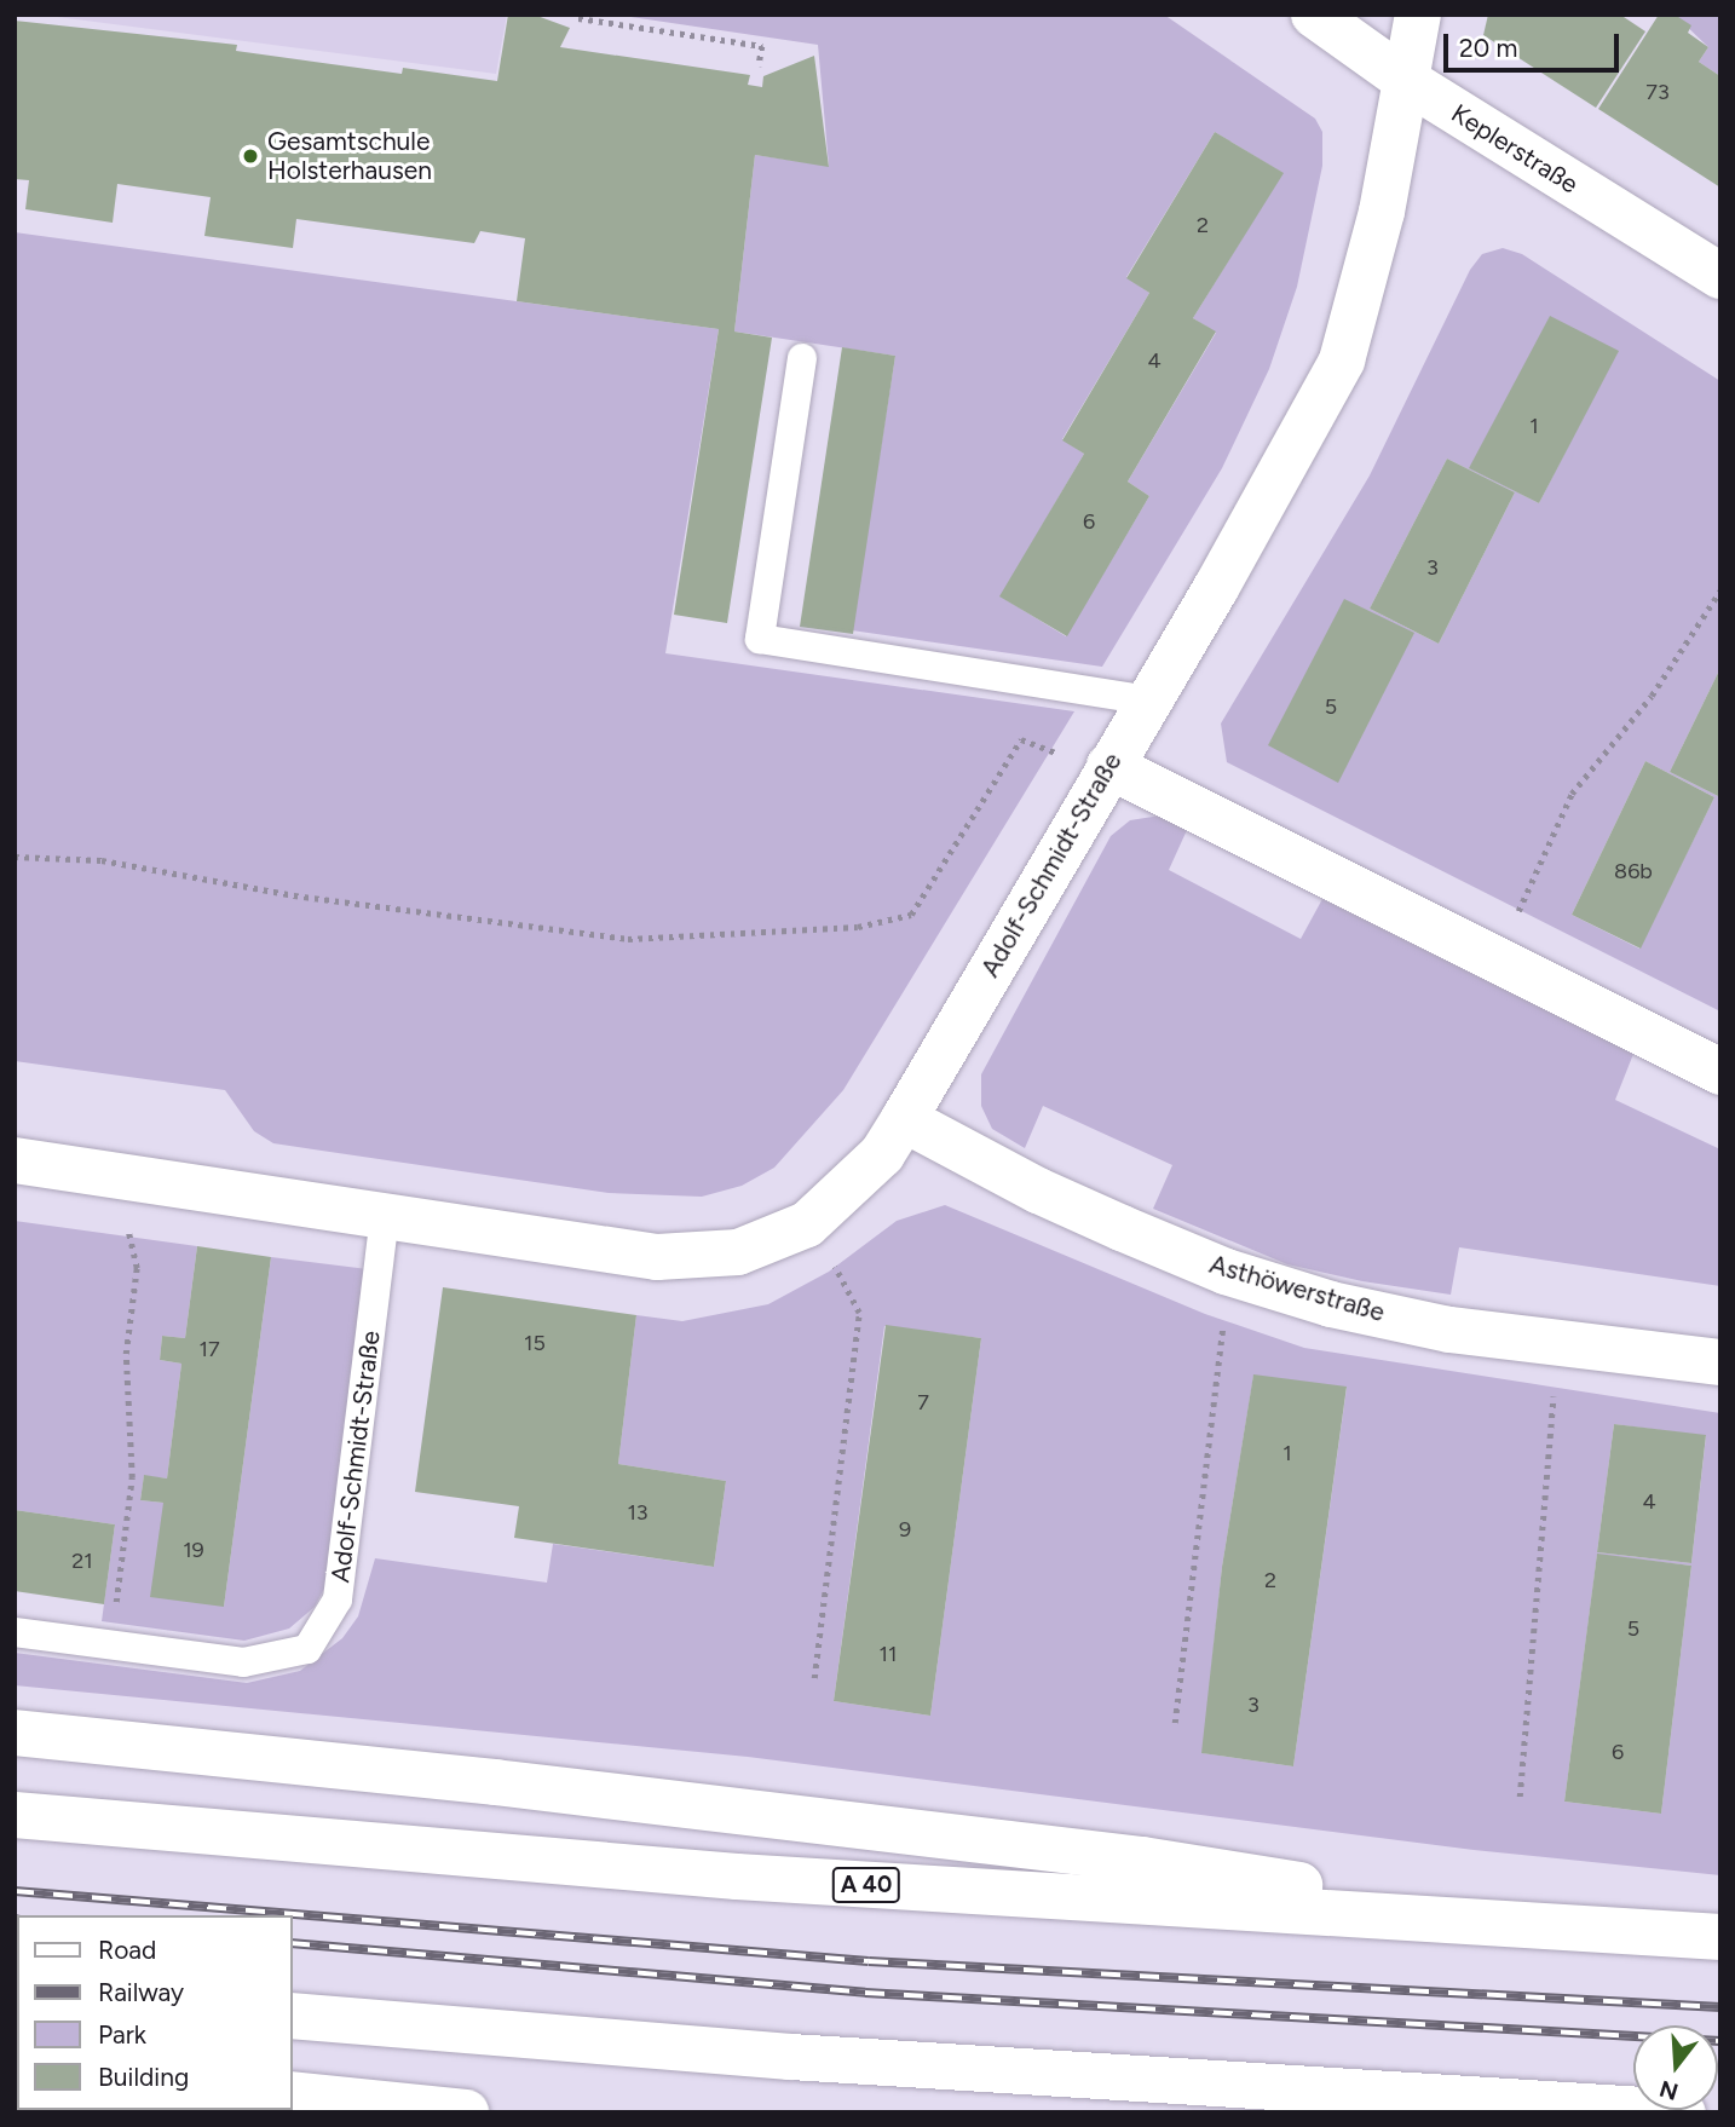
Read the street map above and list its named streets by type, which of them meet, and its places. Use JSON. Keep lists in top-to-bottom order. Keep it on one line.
{"streets":{"main road":["Keplerstraße","Adolf-Schmidt-Straße","Asthöwerstraße","A 40"]},"crossings":[["Keplerstraße","Adolf-Schmidt-Straße"],["Adolf-Schmidt-Straße","Asthöwerstraße"]],"places":["Gesamtschule Holsterhausen"],"house_numbers":["73","2","4","1","6","3","5","86b","15","17","7","1","4","13","9","19","21","2","5","11","3","6"],"legend":["Road","Railway","Park","Building"],"scale_bar":"20 m","north":"bottom"}
